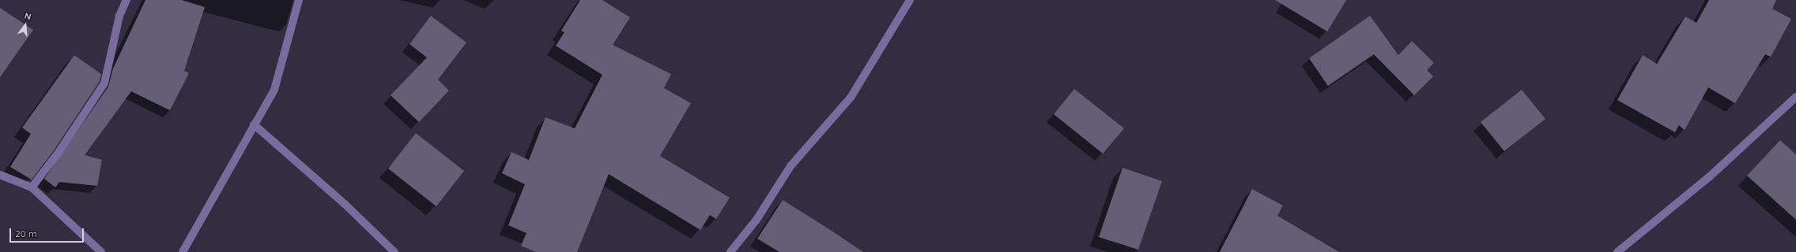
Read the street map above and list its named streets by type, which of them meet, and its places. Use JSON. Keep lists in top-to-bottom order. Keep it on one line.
{"scale_bar":"20 m","north":"top"}
